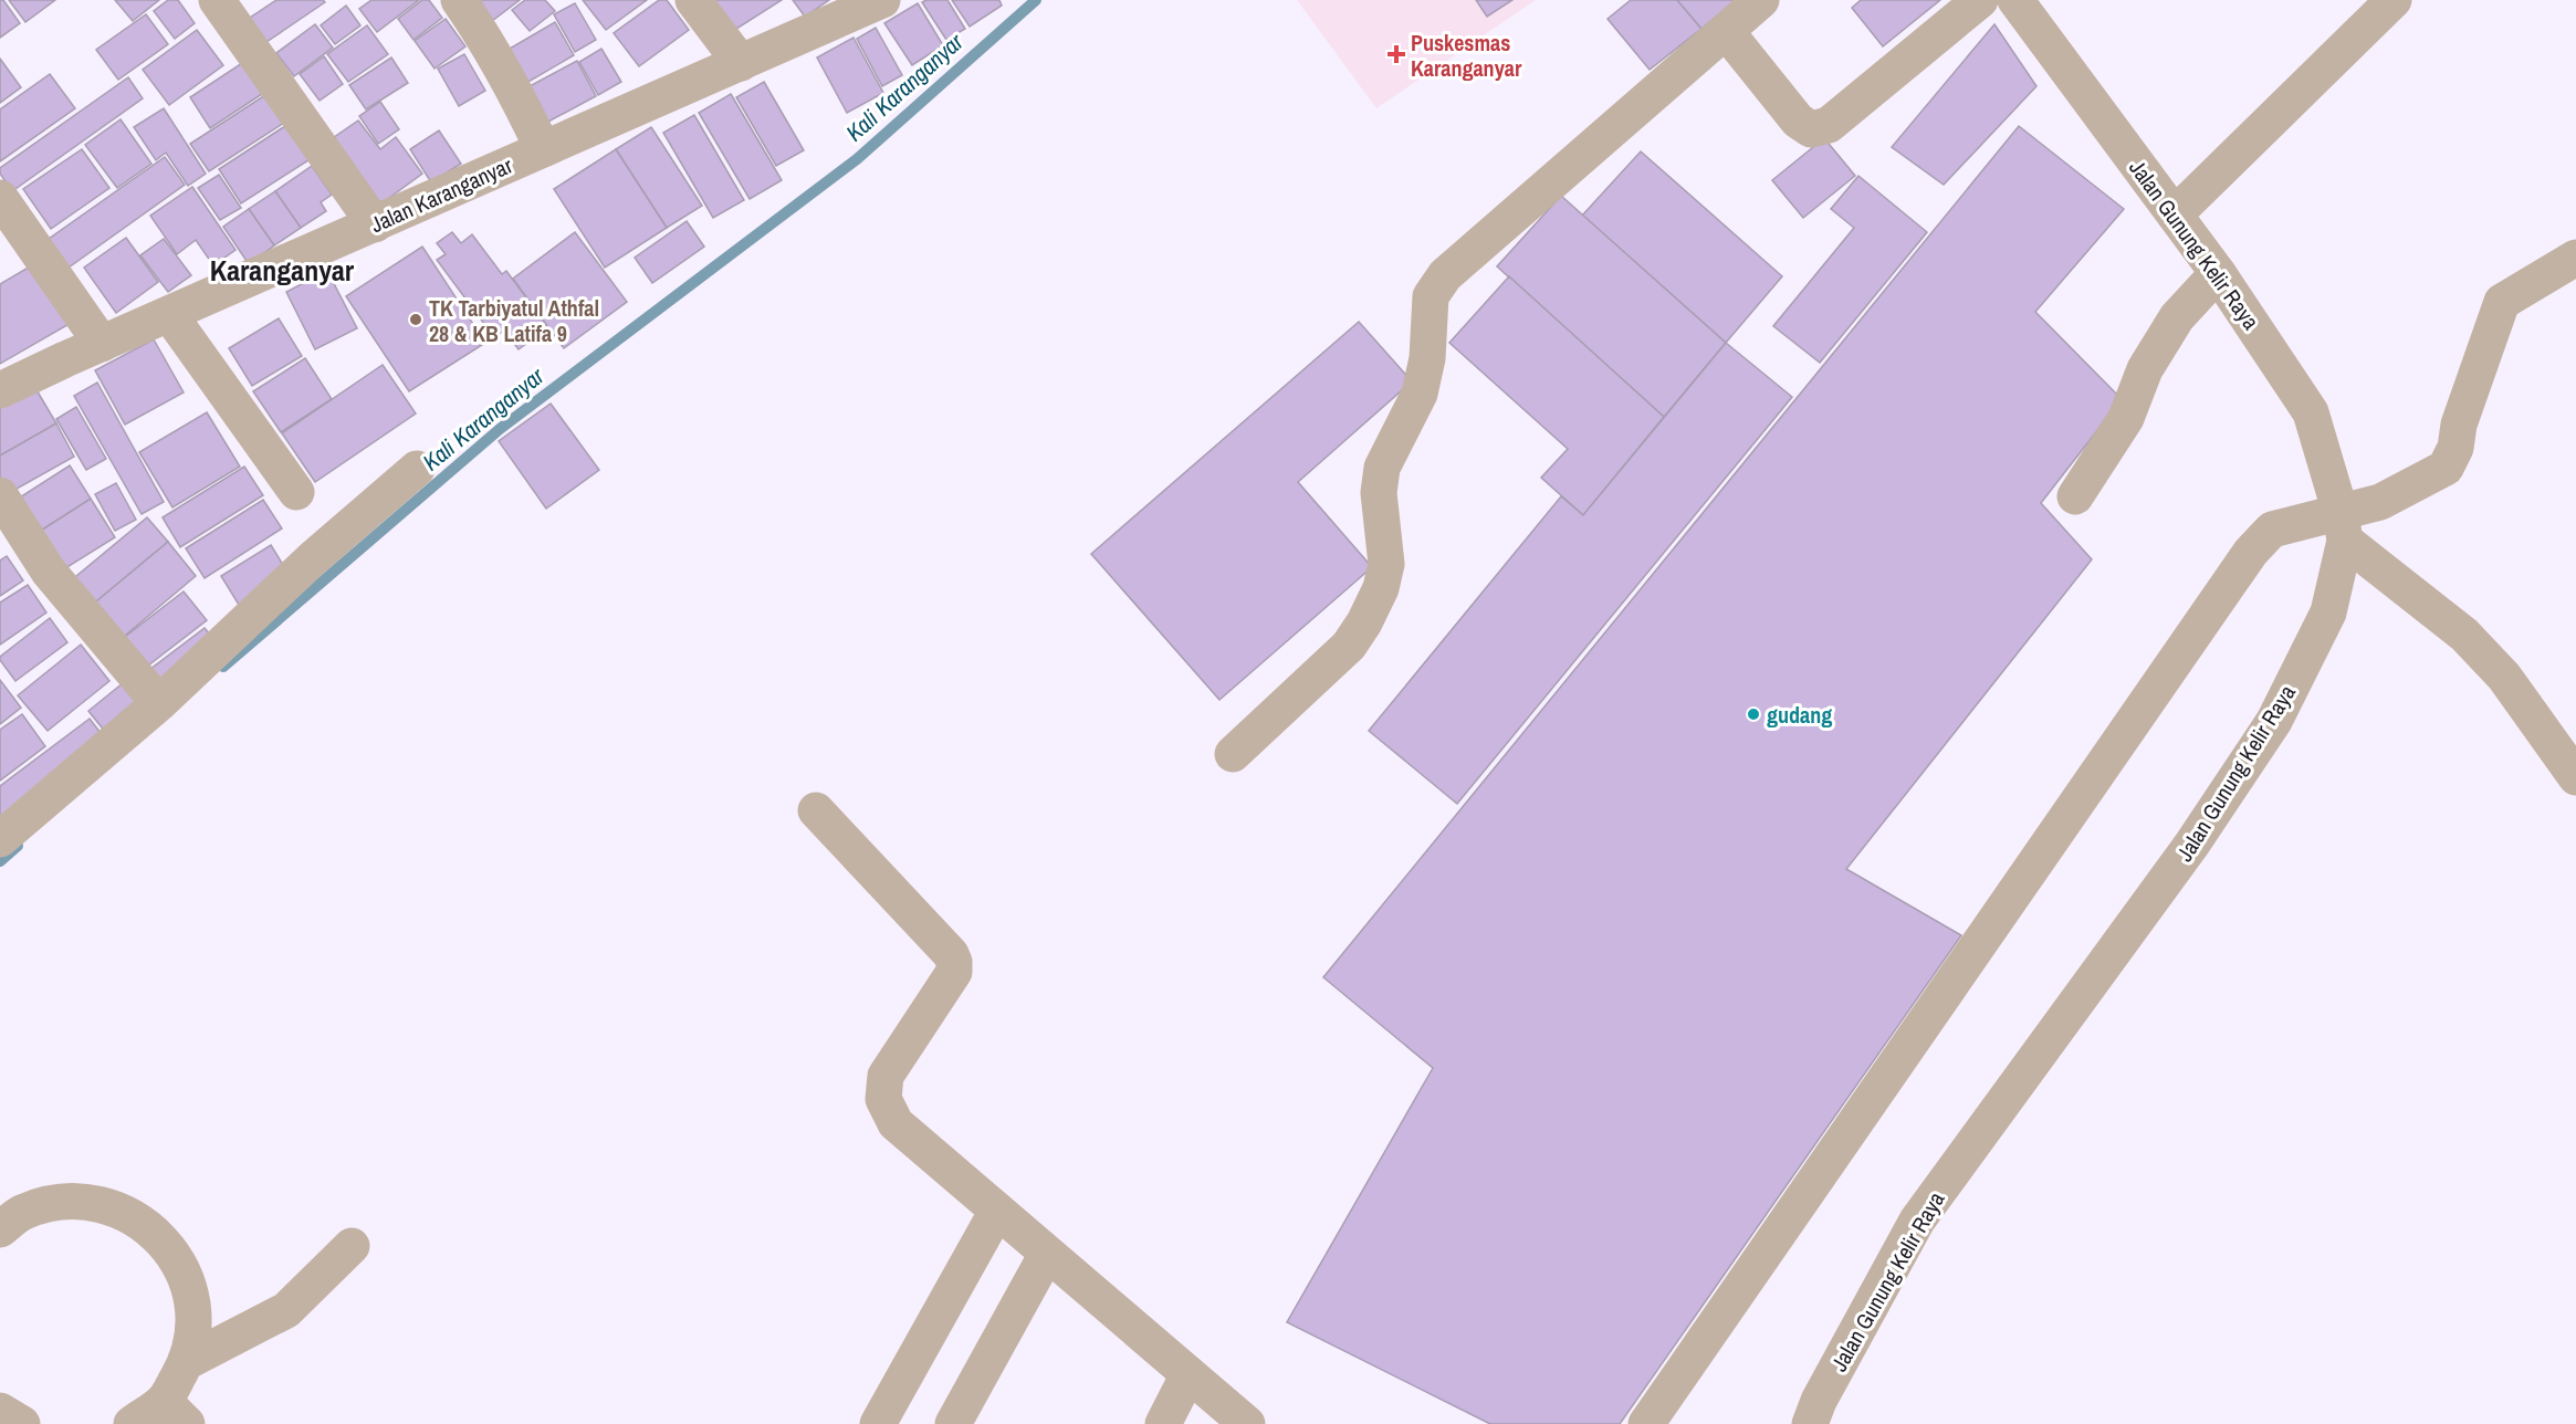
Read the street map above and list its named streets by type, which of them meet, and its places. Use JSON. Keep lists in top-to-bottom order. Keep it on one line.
{"streets":{"street":["Jalan Karanganyar","Jalan Gunung Kelir Raya"]},"districts":["Karanganyar"],"water":["Kali Karanganyar"],"places":{"health":["Puskesmas Karanganyar"],"other":["TK Tarbiyatul Athfal 28 & KB Latifa 9","gudang"]}}
